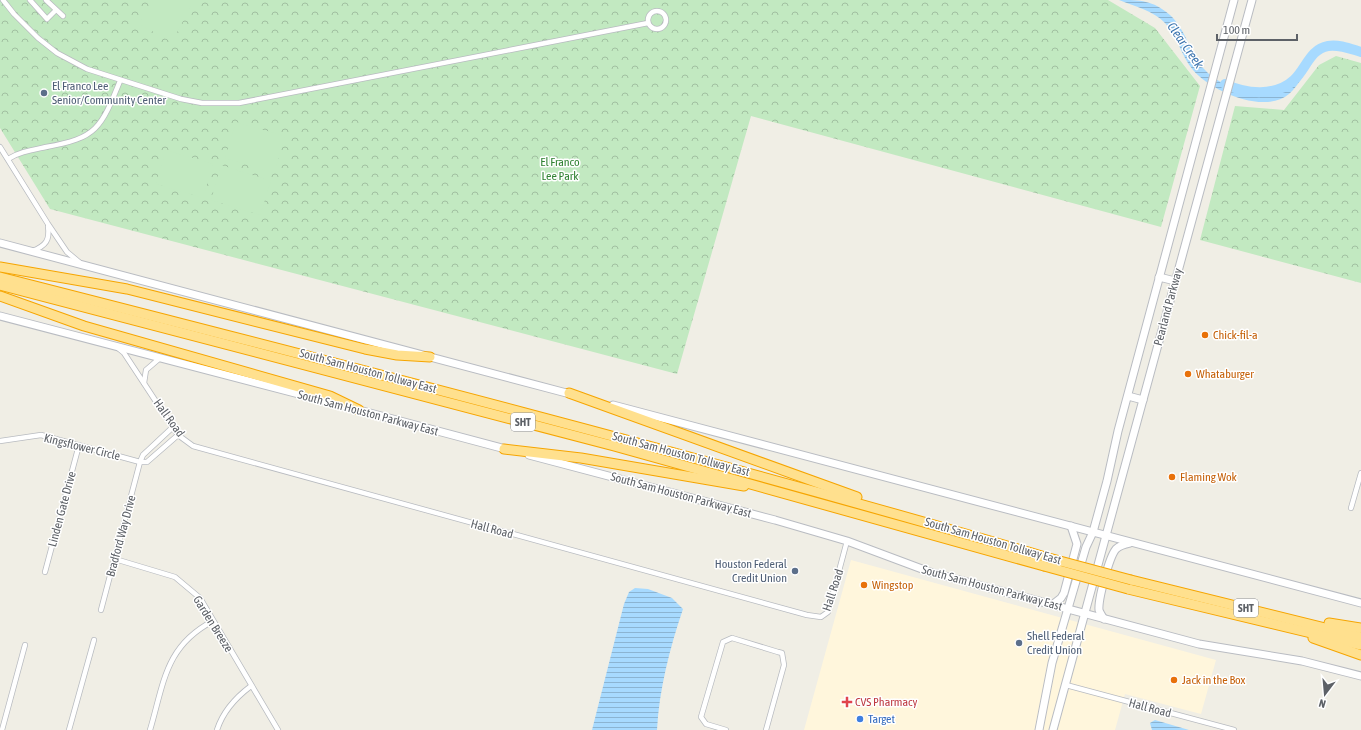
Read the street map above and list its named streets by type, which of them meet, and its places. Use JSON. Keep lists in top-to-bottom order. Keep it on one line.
{"streets":{"highway":["South Sam Houston Tollway East","SHT"],"main road":["Pearland Parkway","South Sam Houston Parkway East"],"street":["Hall Road","Kingsflower Circle","Linden Gate Drive","Bradford Way Drive","Garden Breeze"]},"crossings":[["Pearland Parkway","South Sam Houston Parkway East"],["Pearland Parkway","Hall Road"],["South Sam Houston Parkway East","Hall Road"],["Kingsflower Circle","Linden Gate Drive"],["Kingsflower Circle","Bradford Way Drive"],["Bradford Way Drive","Garden Breeze"]],"water":["Clear Creek"],"parks":["El Franco Lee Park"],"places":{"other":["El Franco Lee Senior/Community Center","Chick-fil-a","Whataburger","Flaming Wok","Houston Federal Credit Union","Wingstop","Shell Federal Credit Union","Jack in the Box","Target"],"health":["CVS Pharmacy"]},"scale_bar":"100 m","north":"bottom"}
